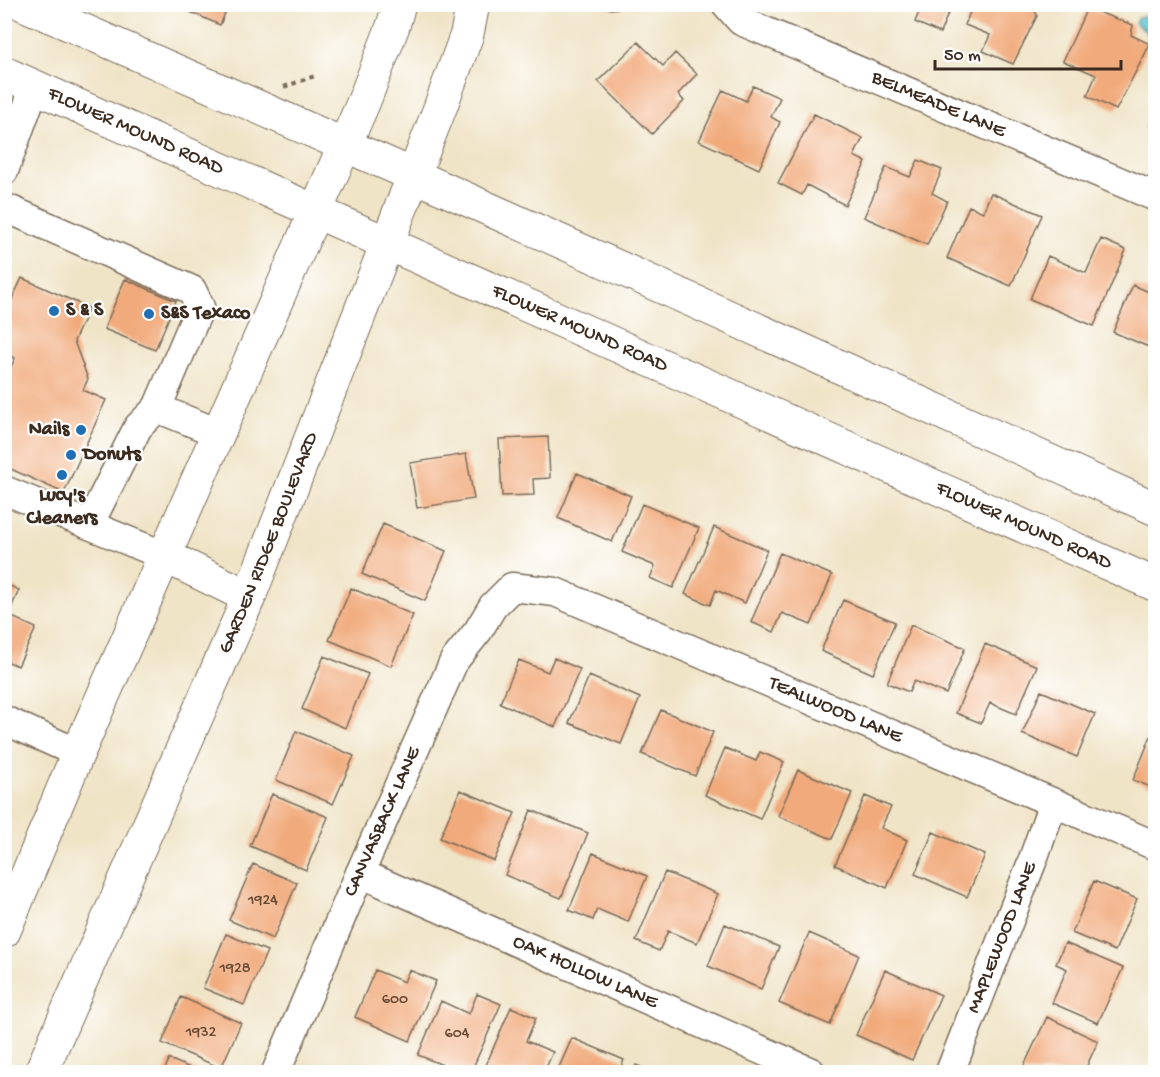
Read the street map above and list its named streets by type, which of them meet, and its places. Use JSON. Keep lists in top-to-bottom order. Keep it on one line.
{"streets":{"main road":["FLOWER MOUND ROAD","GARDEN RIDGE BOULEVARD"],"street":["BELMEADE LANE","TEALWOOD LANE","CANVASBACK LANE","MAPLEWOOD LANE","OAK HOLLOW LANE"]},"crossings":[["FLOWER MOUND ROAD","GARDEN RIDGE BOULEVARD"],["TEALWOOD LANE","CANVASBACK LANE"],["TEALWOOD LANE","MAPLEWOOD LANE"],["CANVASBACK LANE","OAK HOLLOW LANE"]],"places":["S & S","S&S Texaco","Nails","Donuts","Lucy's Cleaners"],"house_numbers":["1924","1928","600","1932","604"],"scale_bar":"50 m"}
